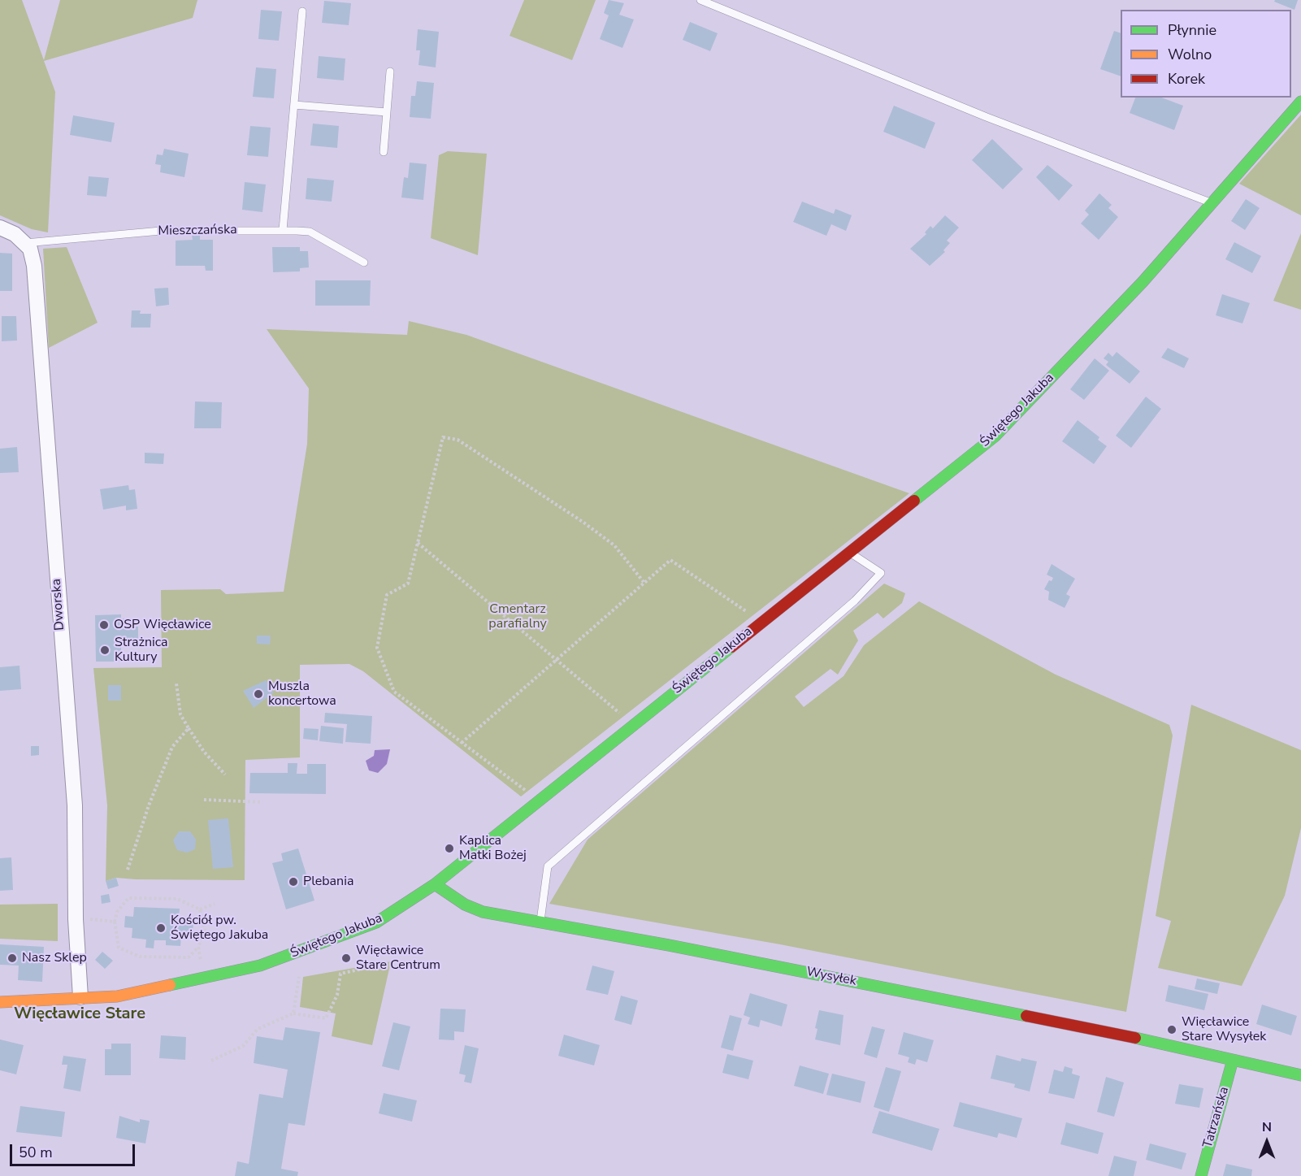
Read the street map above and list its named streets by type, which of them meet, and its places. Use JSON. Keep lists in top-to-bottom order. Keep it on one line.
{"streets":{"street":["Świętego Jakuba","Dworska","Wysyłek","Tatrzańska"],"lane":["Mieszczańska"]},"crossings":[["Mieszczańska","Dworska"],["Świętego Jakuba","Dworska"],["Świętego Jakuba","Wysyłek"],["Wysyłek","Tatrzańska"]],"districts":["Więcławice Stare"],"parks":["Cmentarz parafialny"],"places":["OSP Więcławice","Strażnica Kultury","Muszla koncertowa","Kaplica Matki Bożej","Plebania","Kościół pw. Świętego Jakuba","Nasz Sklep","Więcławice Stare Centrum","Więcławice Stare Wysyłek"],"legend":["Płynnie","Wolno","Korek"],"scale_bar":"50 m","north":"top"}
